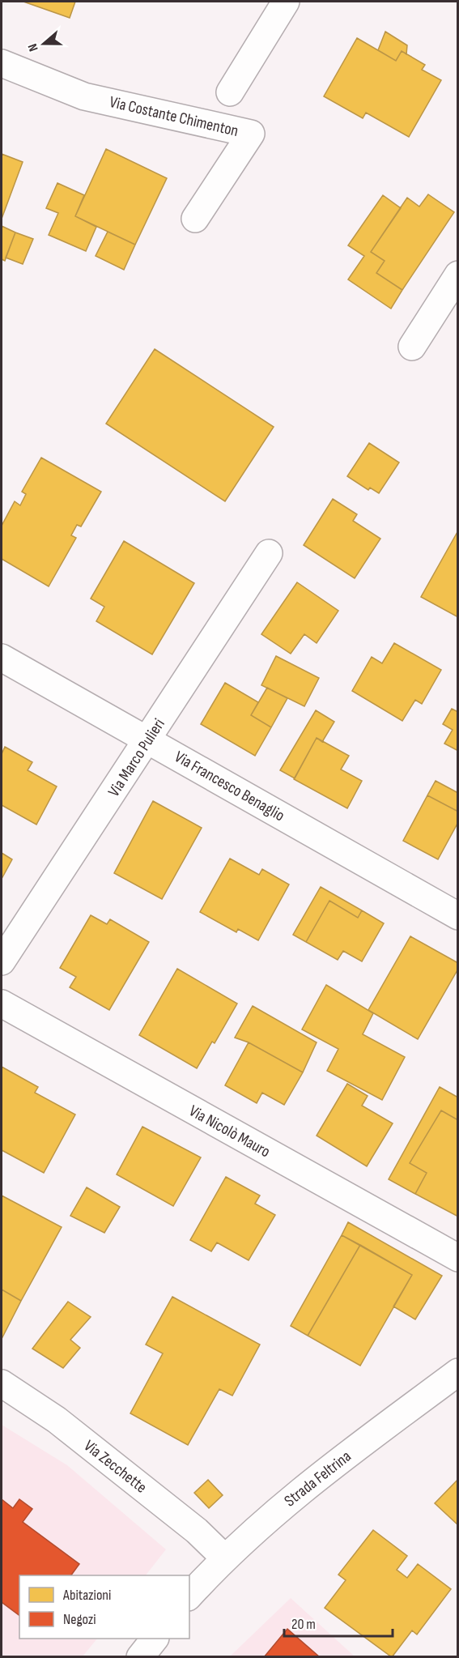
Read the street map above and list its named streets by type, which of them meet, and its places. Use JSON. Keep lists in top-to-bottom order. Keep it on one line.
{"streets":{"street":["Via Costante Chimenton","Via Marco Pulieri","Via Francesco Benaglio","Via Nicolò Mauro","Via Zecchette","Strada Feltrina"]},"crossings":[["Via Marco Pulieri","Via Francesco Benaglio"],["Via Zecchette","Strada Feltrina"]],"legend":["Abitazioni","Negozi"],"scale_bar":"20 m","north":"left"}
